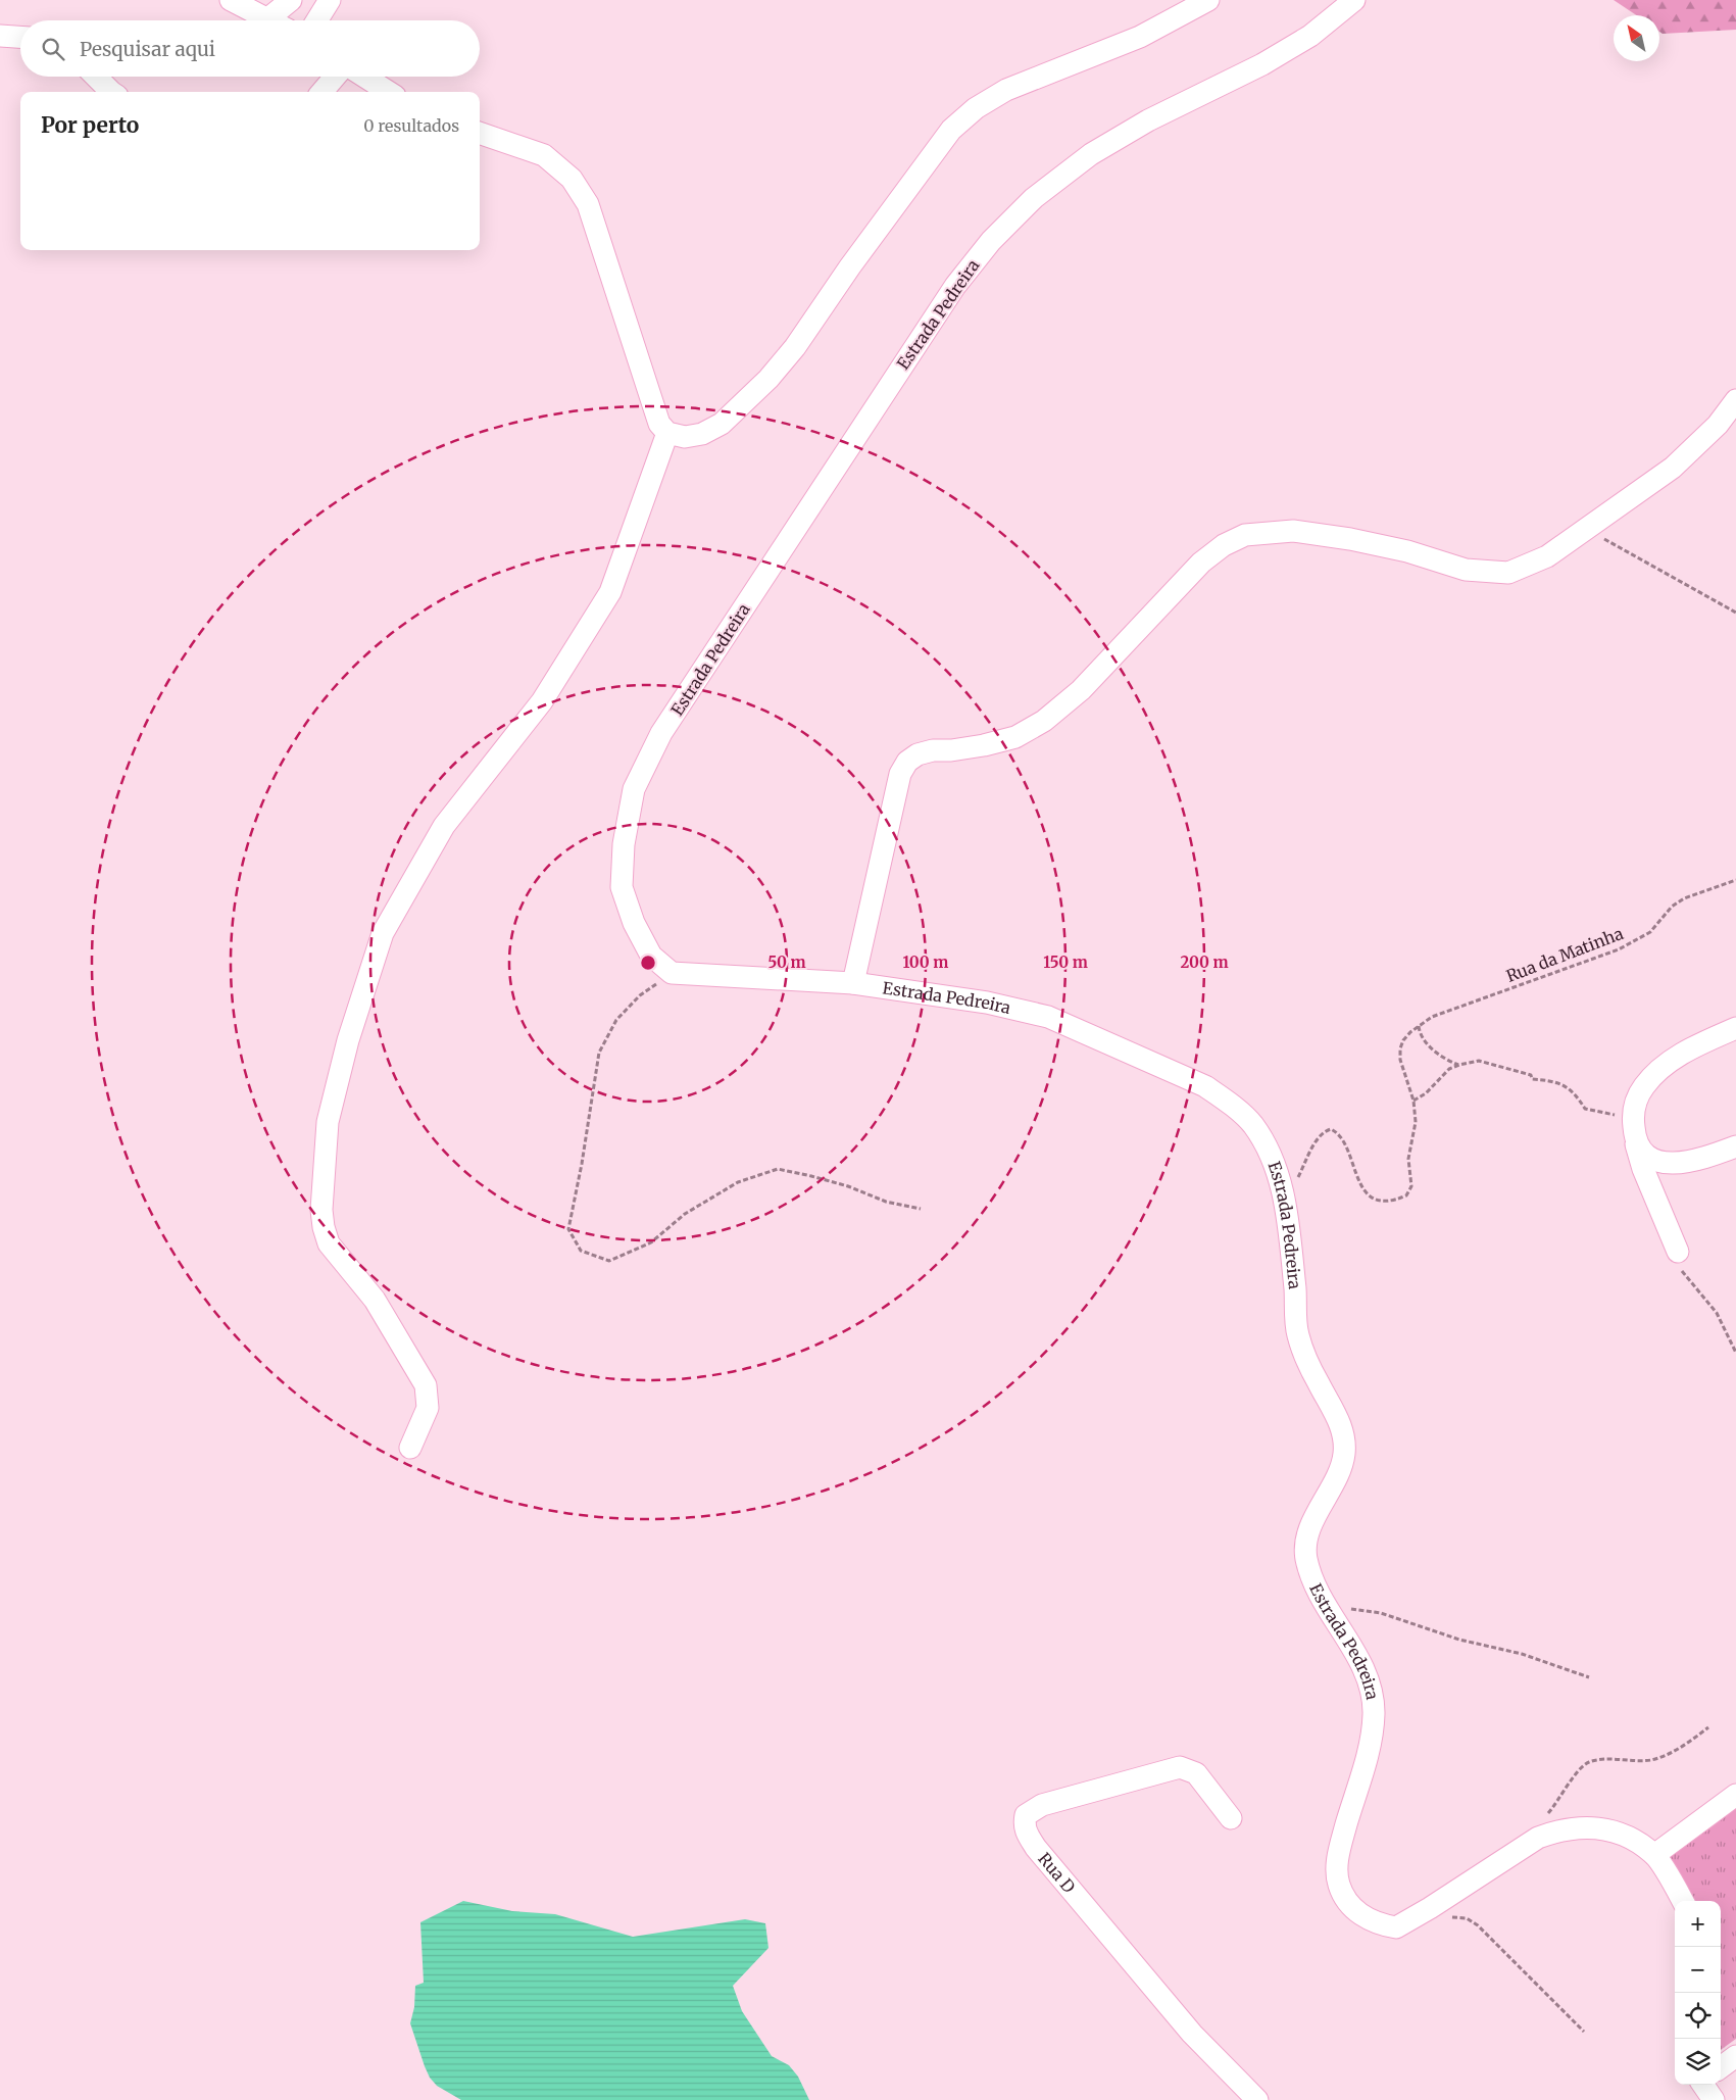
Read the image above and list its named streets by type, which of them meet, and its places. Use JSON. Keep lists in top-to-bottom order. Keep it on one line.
{"streets":{"street":["Estrada Pedreira","Rua D"],"path":["Rua da Matinha"]},"north":"top left","page":{"search":"Pesquisar aqui","heading":["Por perto","0 resultados"],"map_buttons":["+","−"]},"rings":["50 m","100 m","150 m","200 m"]}
